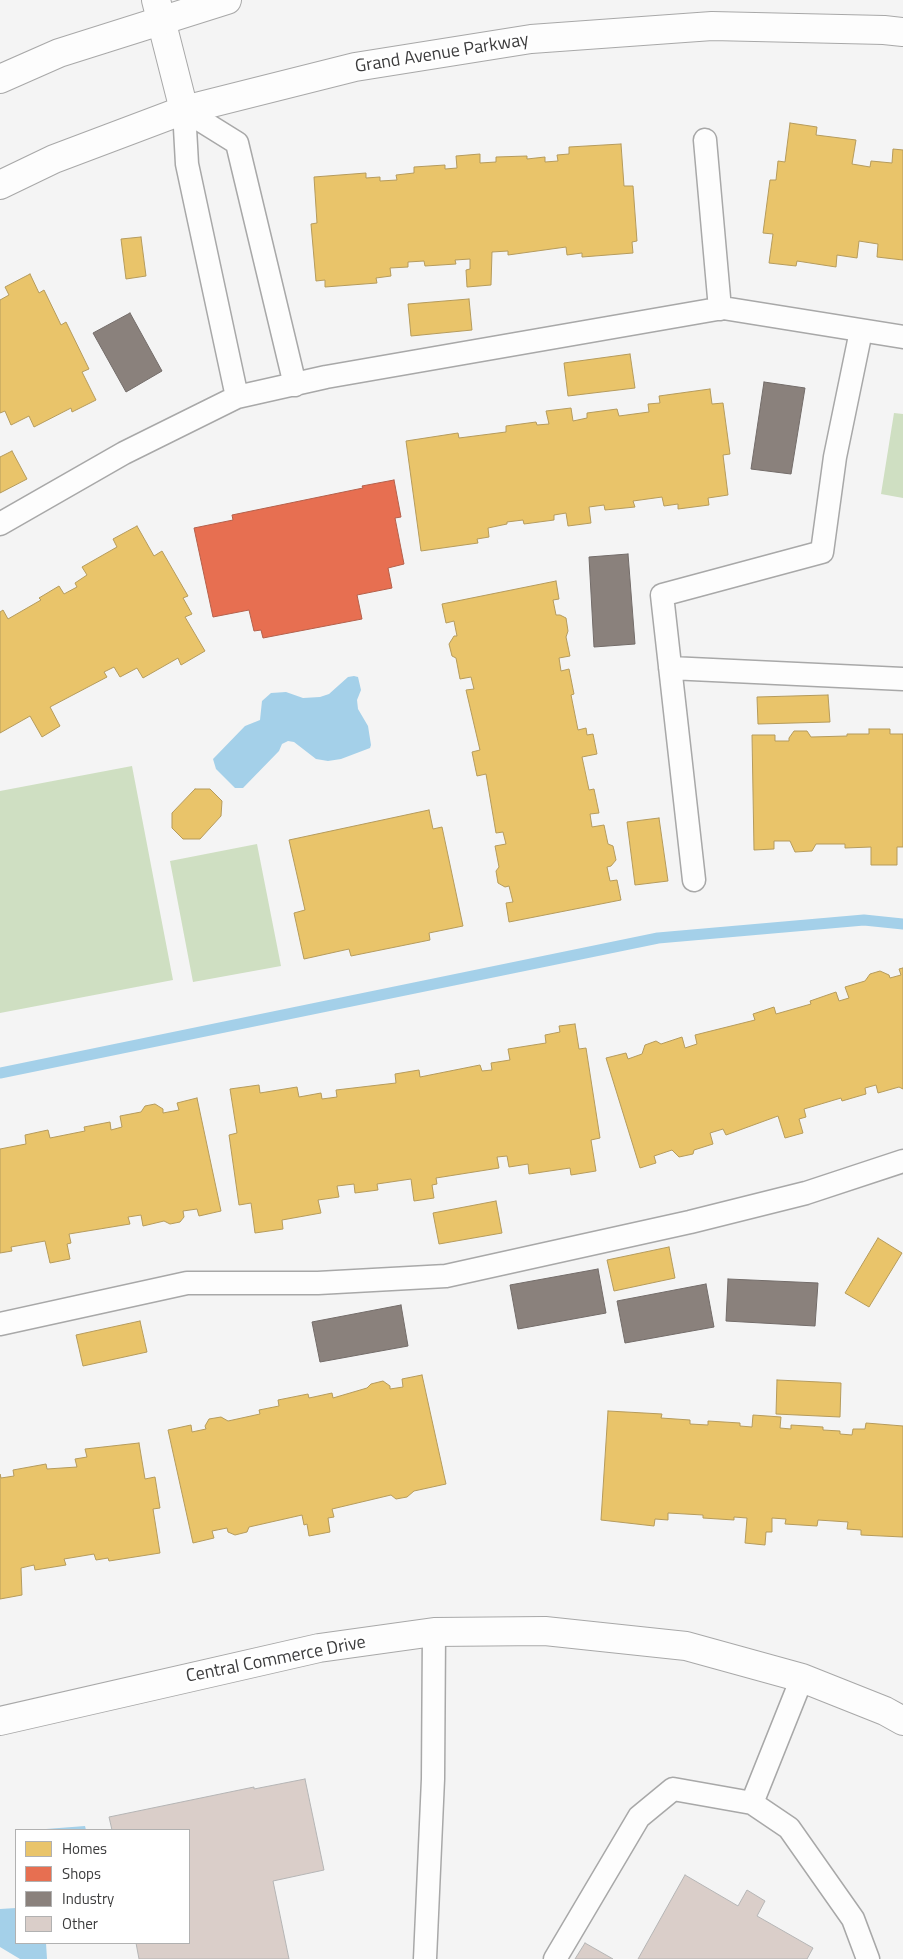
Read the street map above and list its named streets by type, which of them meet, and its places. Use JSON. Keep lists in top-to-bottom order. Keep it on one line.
{"streets":{"main road":["Grand Avenue Parkway","Central Commerce Drive"]},"legend":["Homes","Shops","Industry","Other"]}
